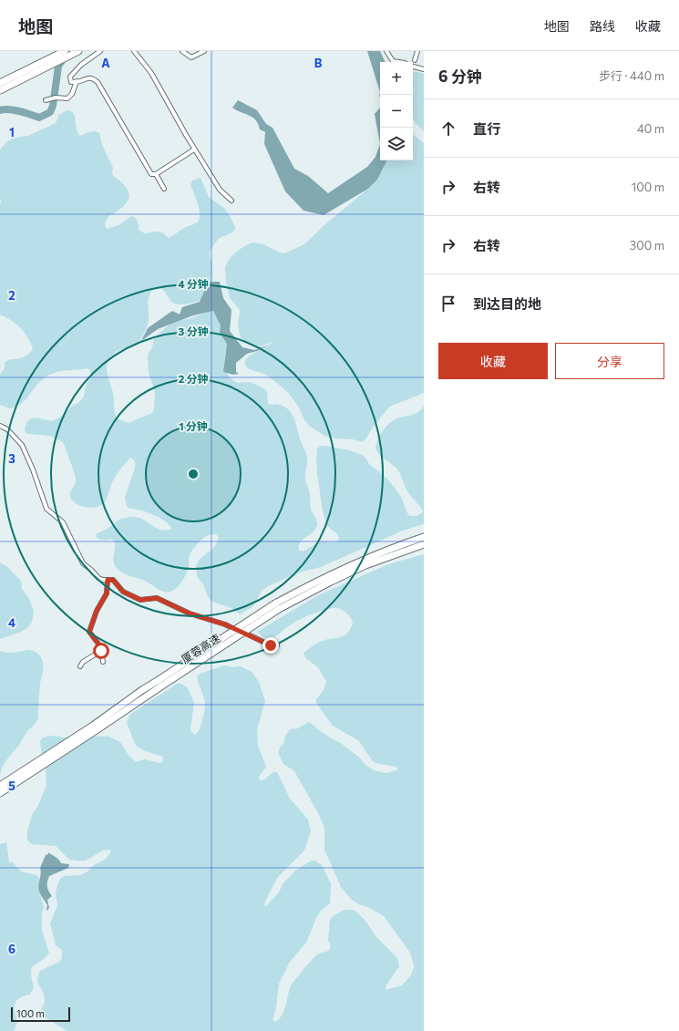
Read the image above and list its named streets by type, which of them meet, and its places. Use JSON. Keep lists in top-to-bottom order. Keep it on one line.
{"streets":{"highway":["厦蓉高速"]},"scale_bar":"100 m","page":{"header":"地图","nav":["地图","路线","收藏"],"heading":["6 分钟","步行 · 440 m"],"map_buttons":["+","−"],"list":[["直行","40 m"],["右转","100 m"],["右转","300 m"],"到达目的地"],"buttons":["收藏","分享"],"scale":"100 m"},"grid":{"columns":["A","B"],"rows":["1","2","3","4","5","6"]},"rings":["4 分钟","3 分钟","2 分钟","1 分钟"]}
